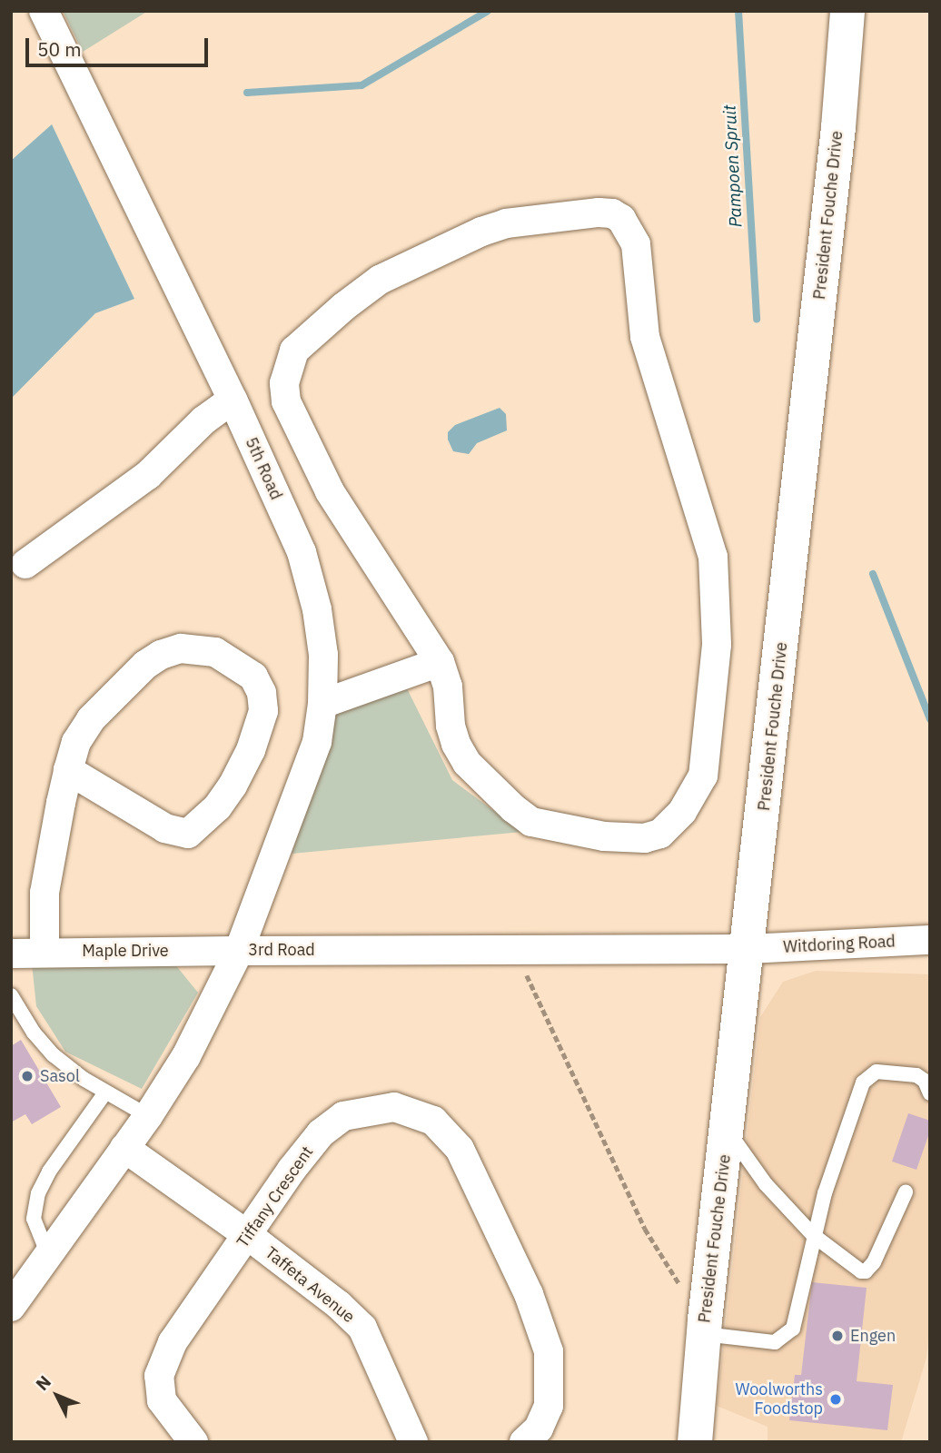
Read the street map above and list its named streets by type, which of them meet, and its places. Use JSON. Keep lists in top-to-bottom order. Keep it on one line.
{"streets":{"street":["President Fouche Drive","5th Road","Witdoring Road","3rd Road","Maple Drive","Tiffany Crescent","Taffeta Avenue"]},"crossings":[["President Fouche Drive","Witdoring Road"],["President Fouche Drive","3rd Road"],["5th Road","3rd Road"],["5th Road","Maple Drive"],["Witdoring Road","3rd Road"],["3rd Road","Maple Drive"],["3rd Road","Taffeta Avenue"],["Tiffany Crescent","Taffeta Avenue"]],"water":["Pampoen Spruit"],"places":["Sasol","Engen","Woolworths Foodstop"],"scale_bar":"50 m","north":"top left"}
